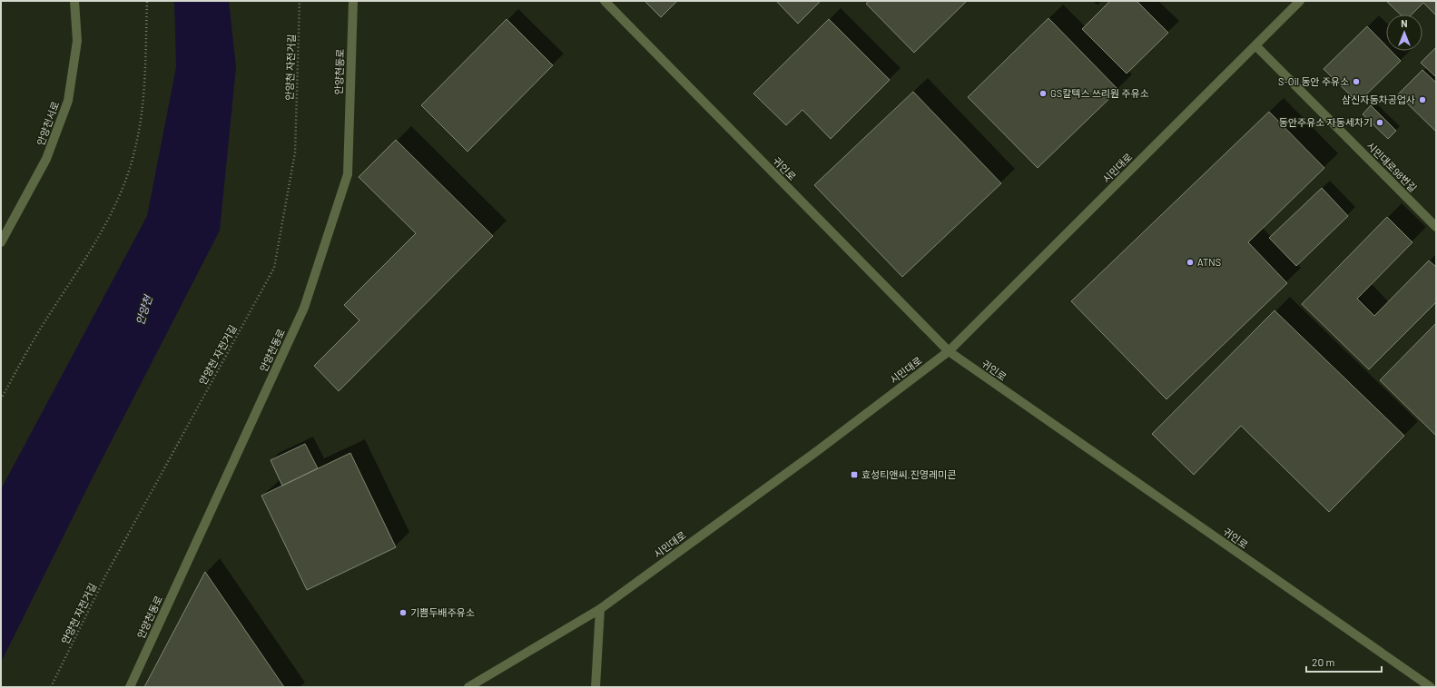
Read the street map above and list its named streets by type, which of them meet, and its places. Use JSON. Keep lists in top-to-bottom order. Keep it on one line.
{"streets":{"street":["안양천동로","안양천서로","시민대로98번길","시민대로","귀인로"],"path":["안양천 자전거길"]},"crossings":[["시민대로98번길","시민대로"],["시민대로","귀인로"]],"water":["안양천"],"places":{"other":["S-Oil 동안 주유소","GS칼텍스 쓰리원 주유소","삼신자동차공업사","동안주유소 자동세차기","ATNS","기쁨두배주유소"],"transit":["효성티앤씨.진영레미콘"]},"scale_bar":"20 m","north":"top"}
